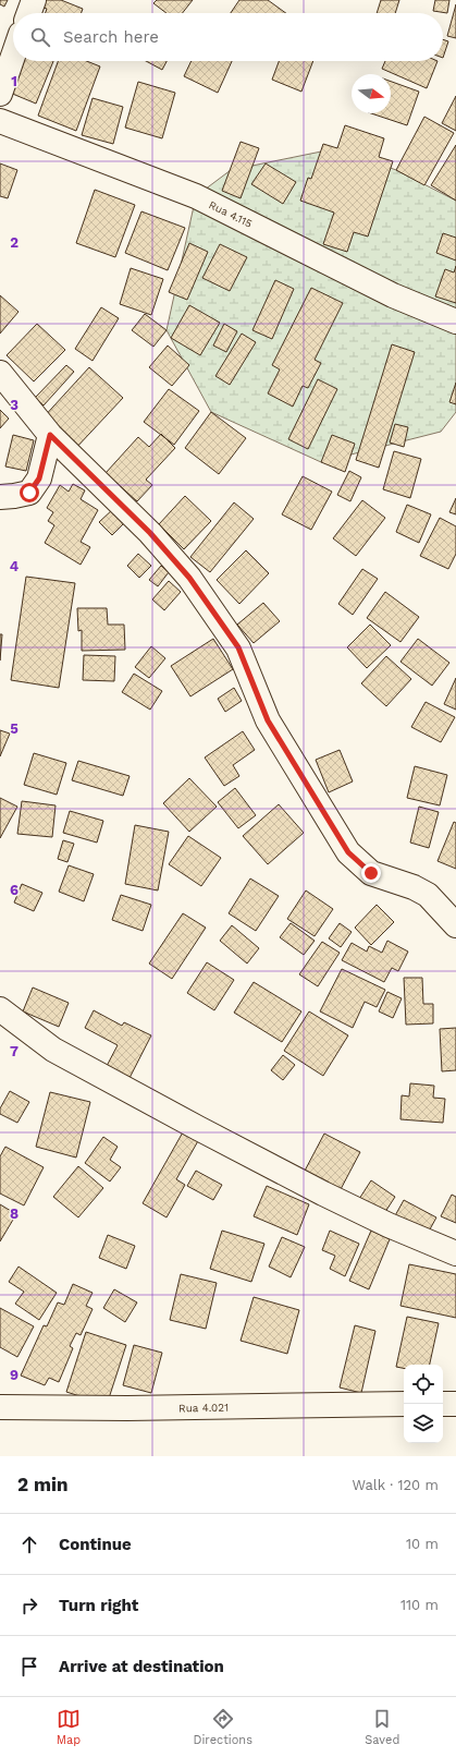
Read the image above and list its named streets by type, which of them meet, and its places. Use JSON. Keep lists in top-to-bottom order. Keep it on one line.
{"streets":{"street":["Rua 4.115","Rua 4.021"]},"north":"right","page":{"search":"Search here","heading":["2 min","Walk · 120 m"],"list":[["Continue","10 m"],["Turn right","110 m"],"Arrive at destination"],"nav":["Map","Directions","Saved"]},"grid":{"rows":["1","2","3","4","5","6","7","8","9"]}}
